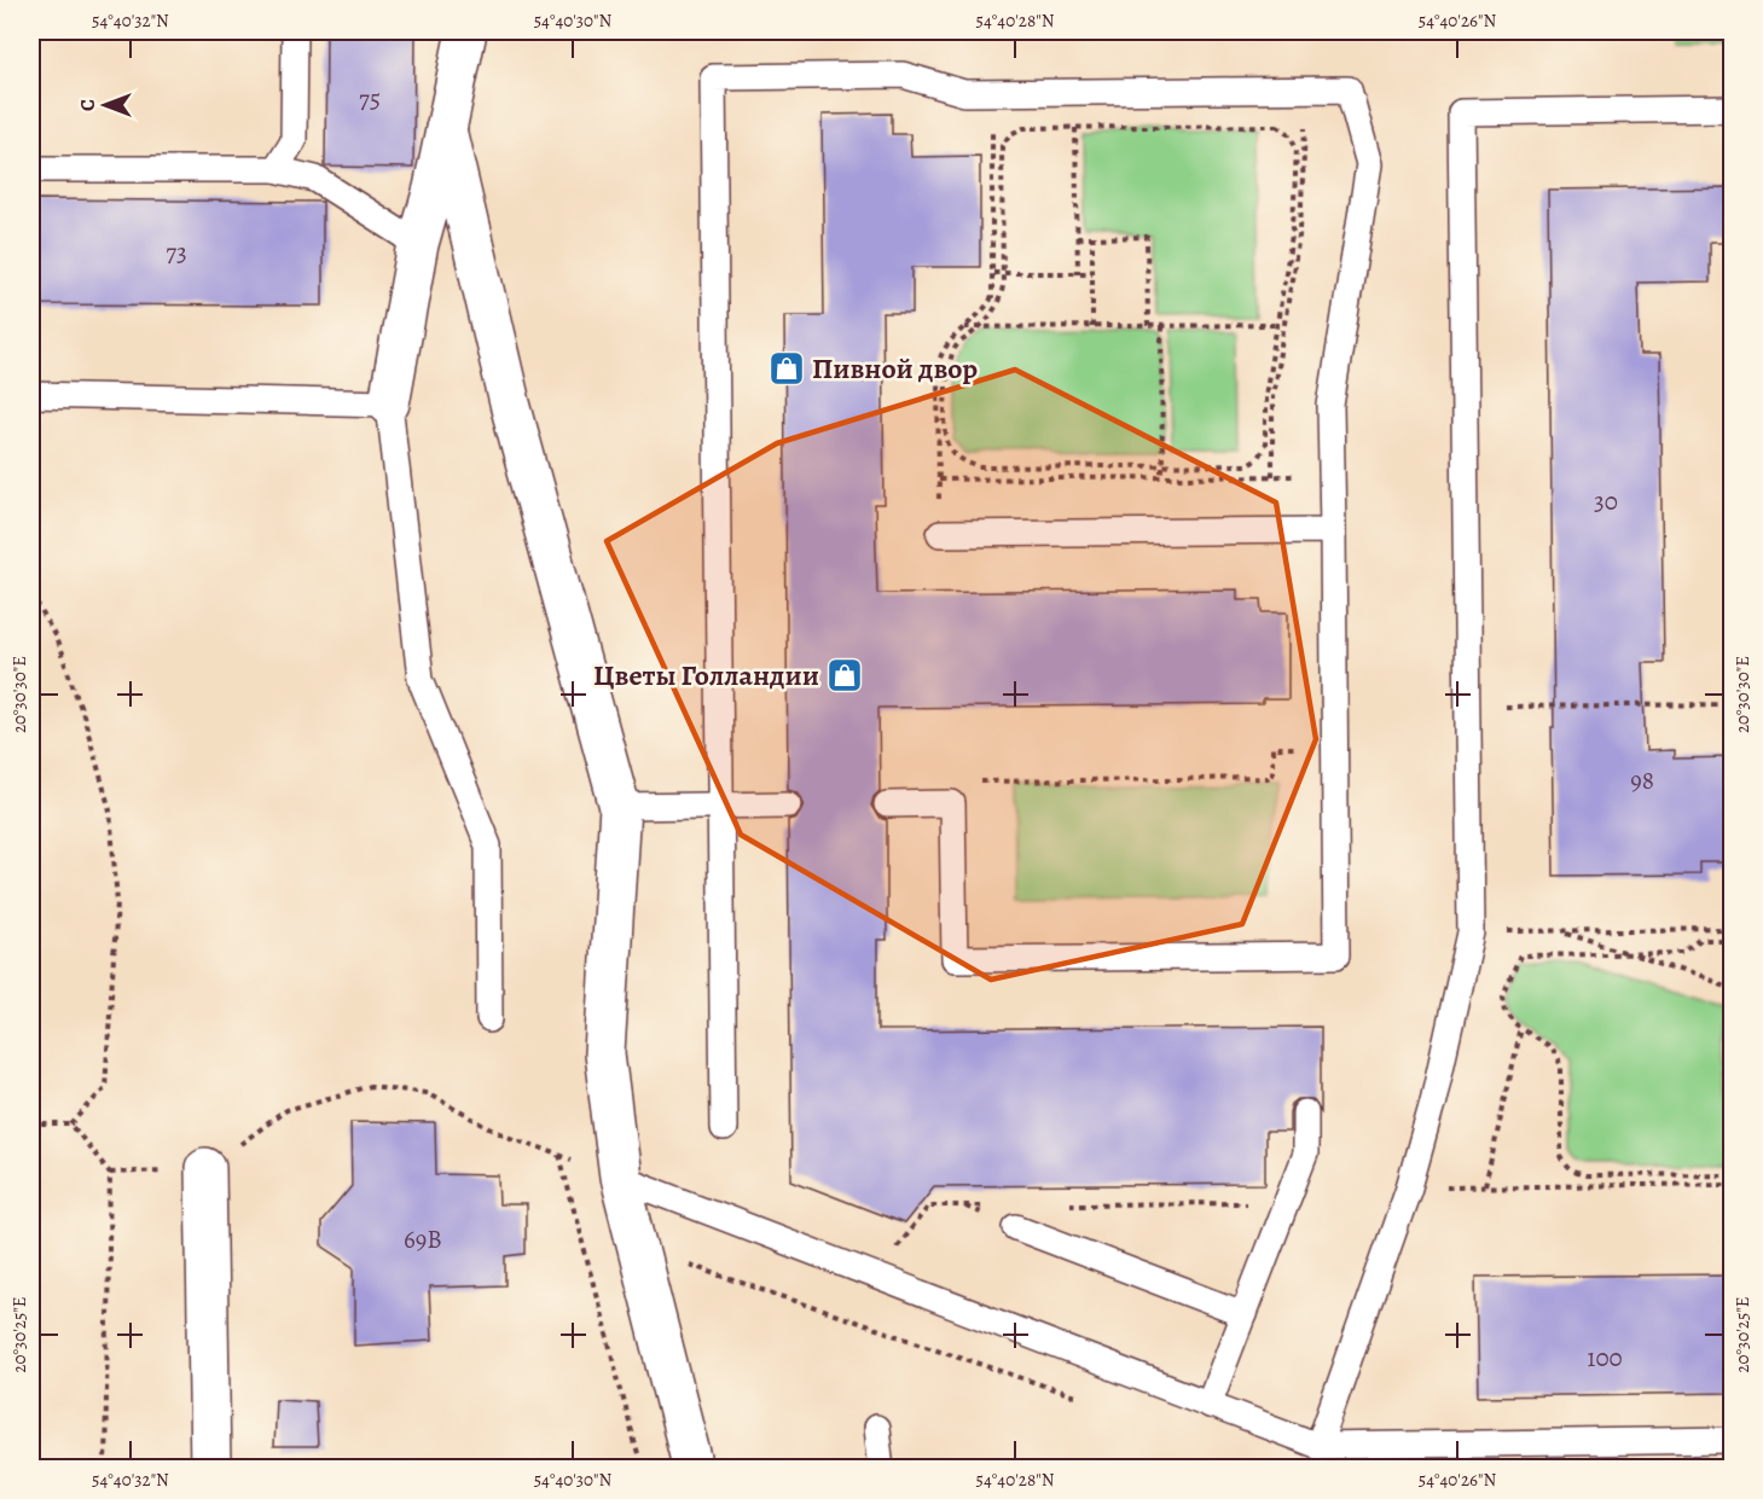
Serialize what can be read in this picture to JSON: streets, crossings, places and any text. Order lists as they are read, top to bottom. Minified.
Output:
{"places":{"shop":["Пивной двор","Цветы Голландии"]},"house_numbers":["75","73","30","98","69В","100"],"north":"left","coordinates":["54°40'32\"N","54°40'30\"N","54°40'28\"N","54°40'26\"N","20°30'30\"E","20°30'25\"E"]}
